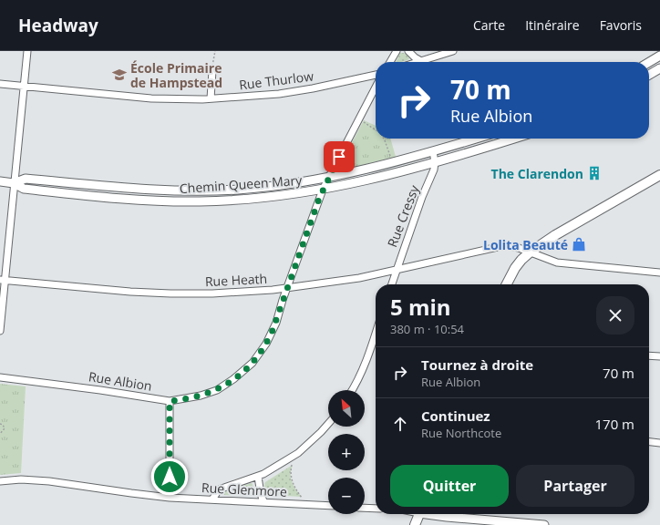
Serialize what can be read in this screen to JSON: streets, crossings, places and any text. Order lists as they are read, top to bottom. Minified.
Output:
{"streets":{"street":["Rue Thurlow","Chemin Queen Mary","Rue Cressy","Rue Heath","Rue Albion","Rue Glenmore"]},"crossings":[["Chemin Queen Mary","Rue Cressy"],["Chemin Queen Mary","Rue Albion"],["Rue Cressy","Rue Heath"],["Rue Heath","Rue Albion"]],"places":{"school or university":["École Primaire de Hampstead"],"building":["The Clarendon"],"shop":["Lolita Beauté"]},"north":"top left","page":{"header":"Headway","nav":["Carte","Itinéraire","Favoris"],"turn":["70 m","Rue Albion"],"heading":["5 min","380 m · 10:54"],"list":[{"name":"Tournez à droite","note":"Rue Albion","value":"70 m"},{"name":"Continuez","note":"Rue Northcote","value":"170 m"}],"map_buttons":["+","−"],"buttons":["Quitter","Partager"]}}
